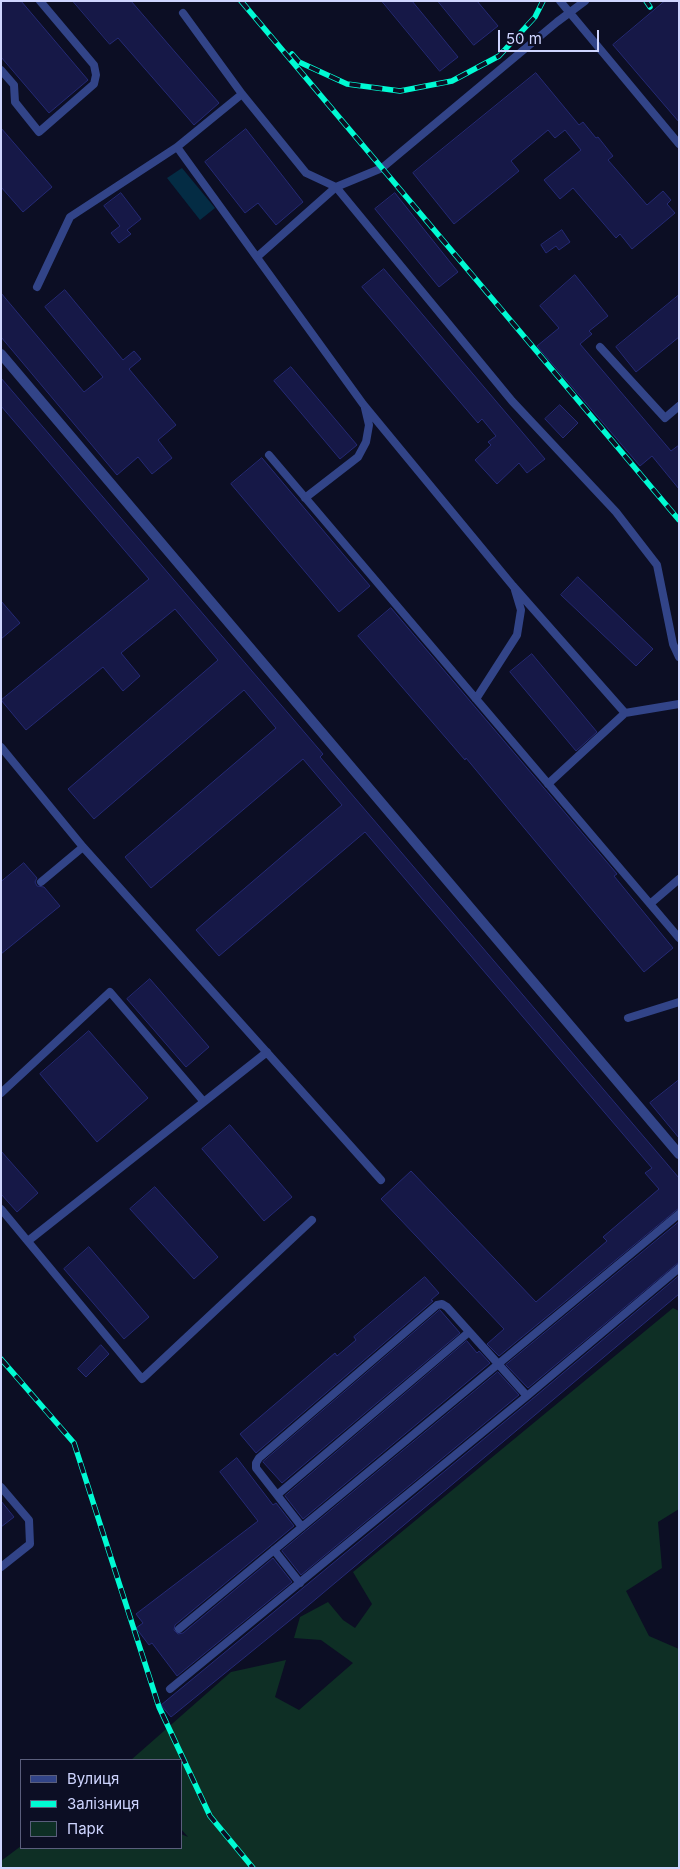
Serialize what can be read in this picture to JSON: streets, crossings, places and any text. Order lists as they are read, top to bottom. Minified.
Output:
{"legend":["Вулиця","Залізниця","Парк"],"scale_bar":"50 m"}
